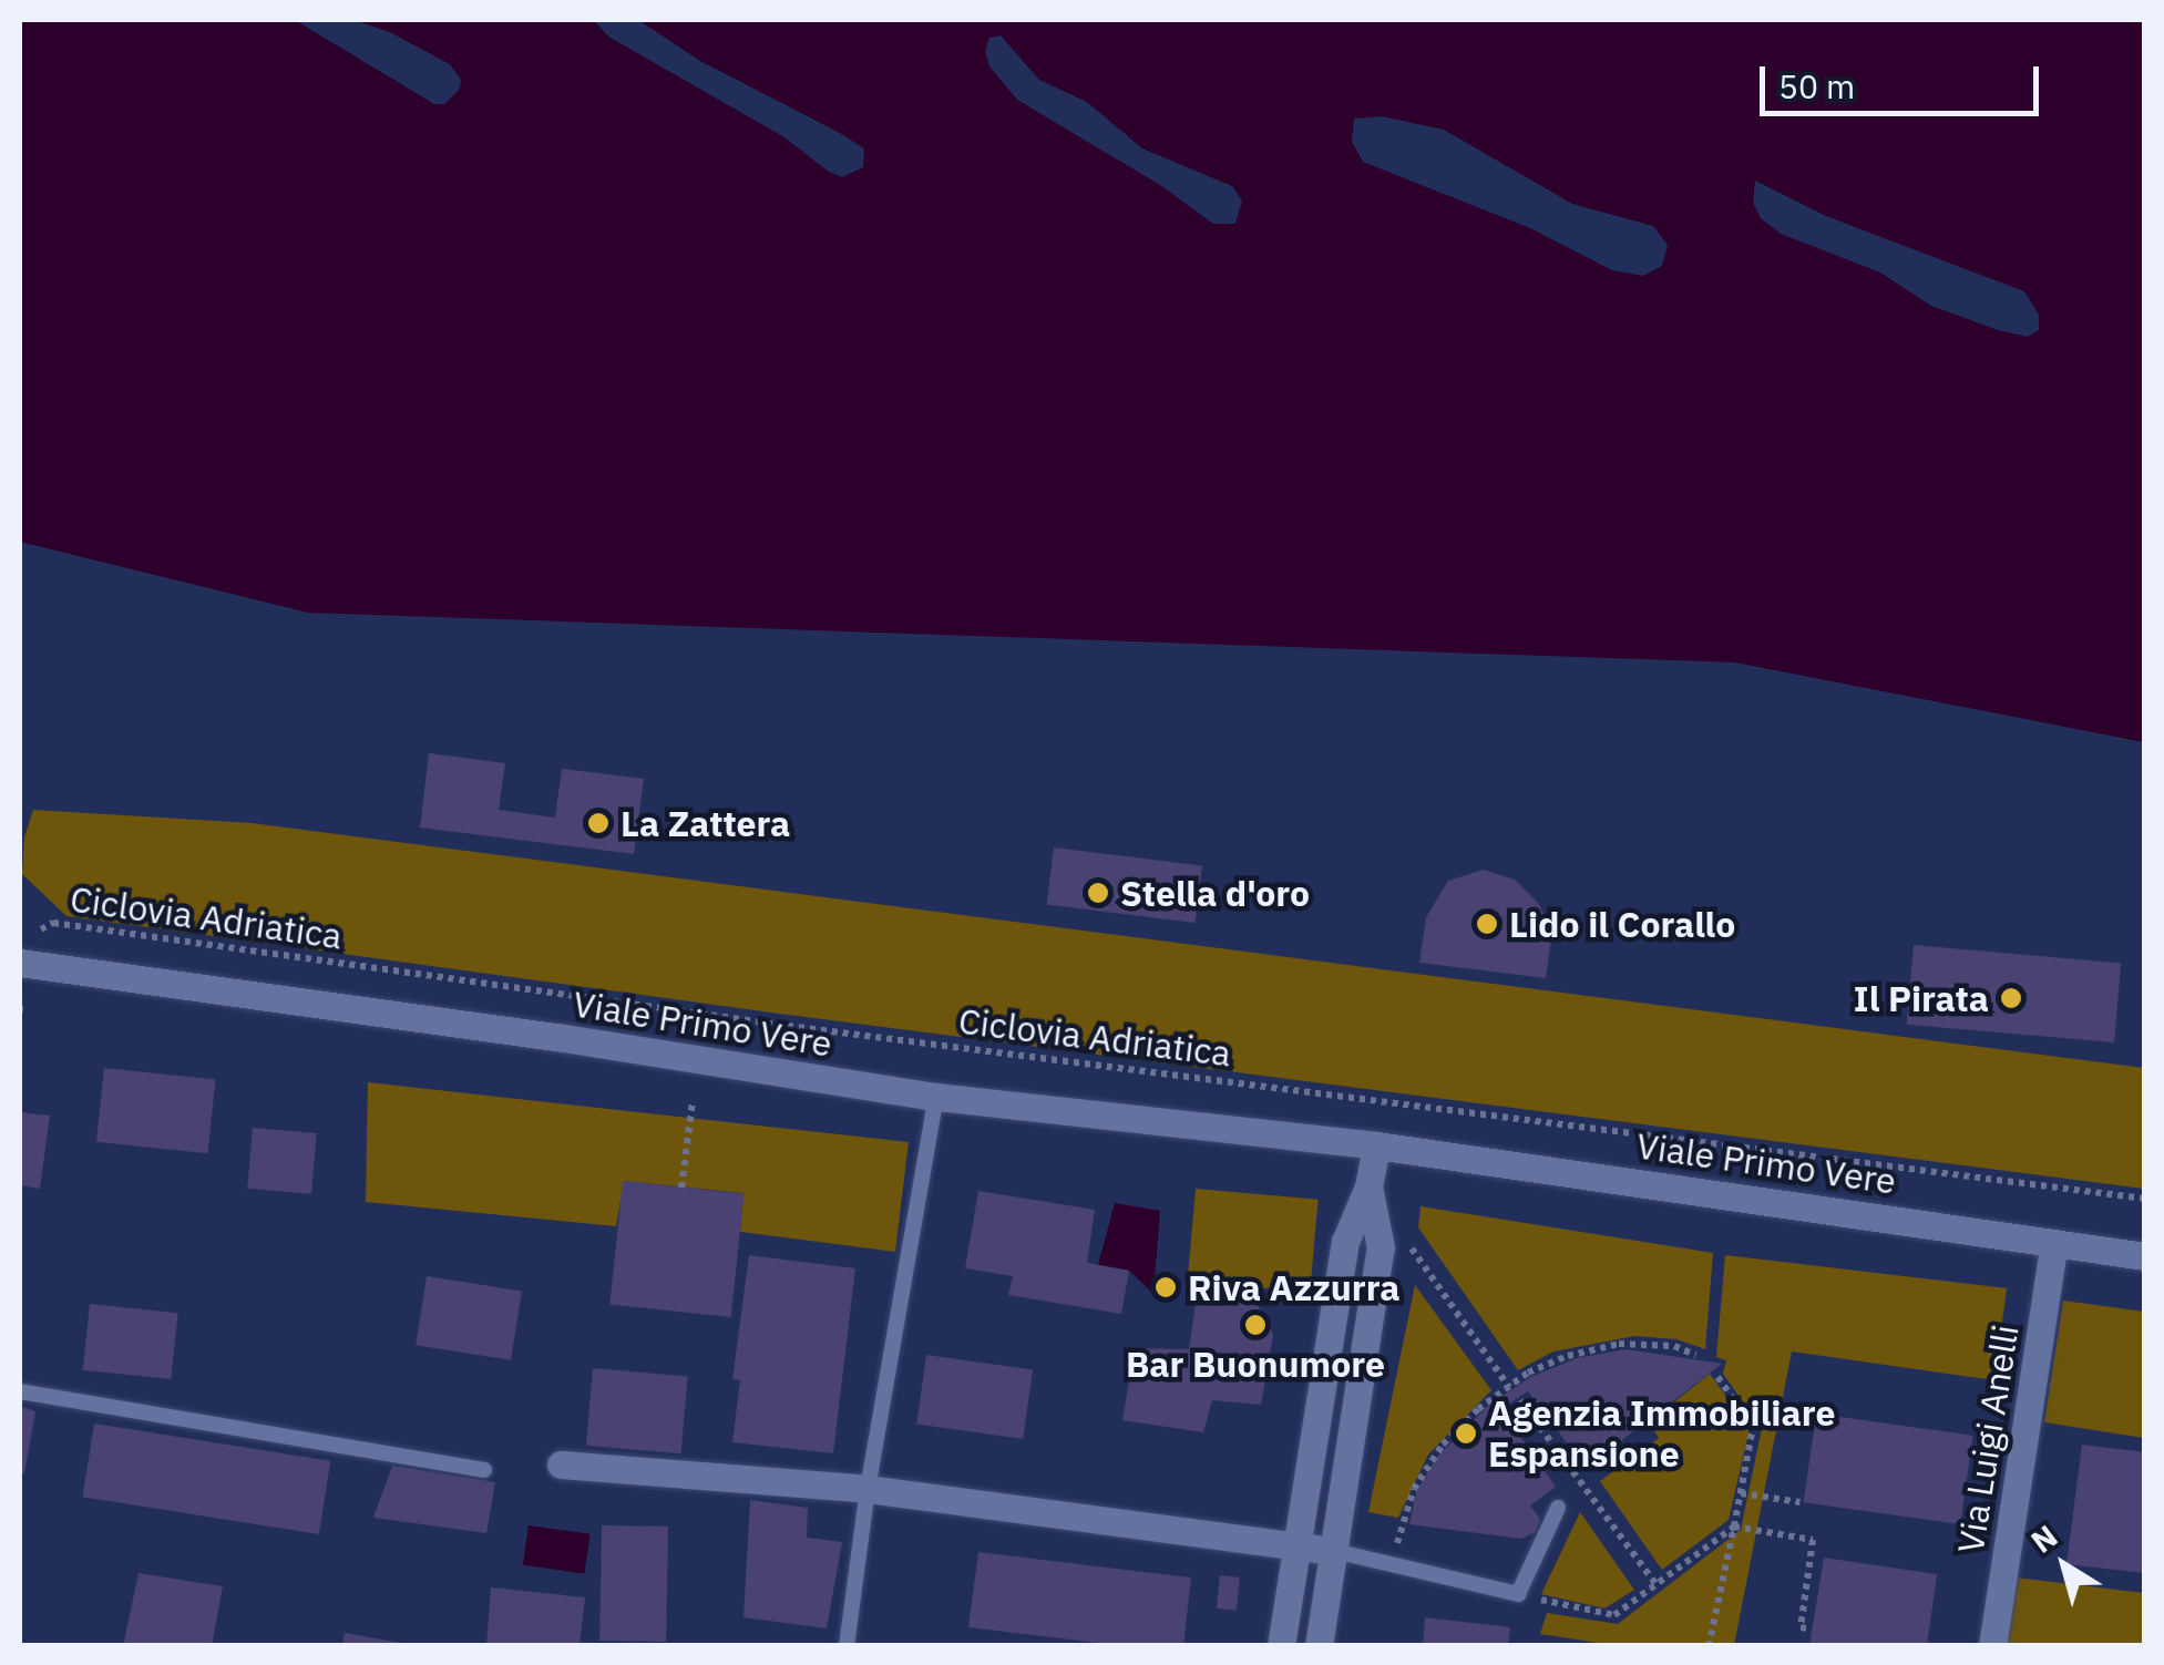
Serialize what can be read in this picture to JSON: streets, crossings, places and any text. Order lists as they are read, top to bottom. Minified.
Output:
{"streets":{"street":["Viale Primo Vere","Via Luigi Anelli"],"path":["Ciclovia Adriatica"]},"crossings":[["Viale Primo Vere","Via Luigi Anelli"]],"places":["La Zattera","Stella d'oro","Lido il Corallo","Il Pirata","Riva Azzurra","Bar Buonumore","Agenzia Immobiliare Espansione"],"scale_bar":"50 m","north":"top left"}
